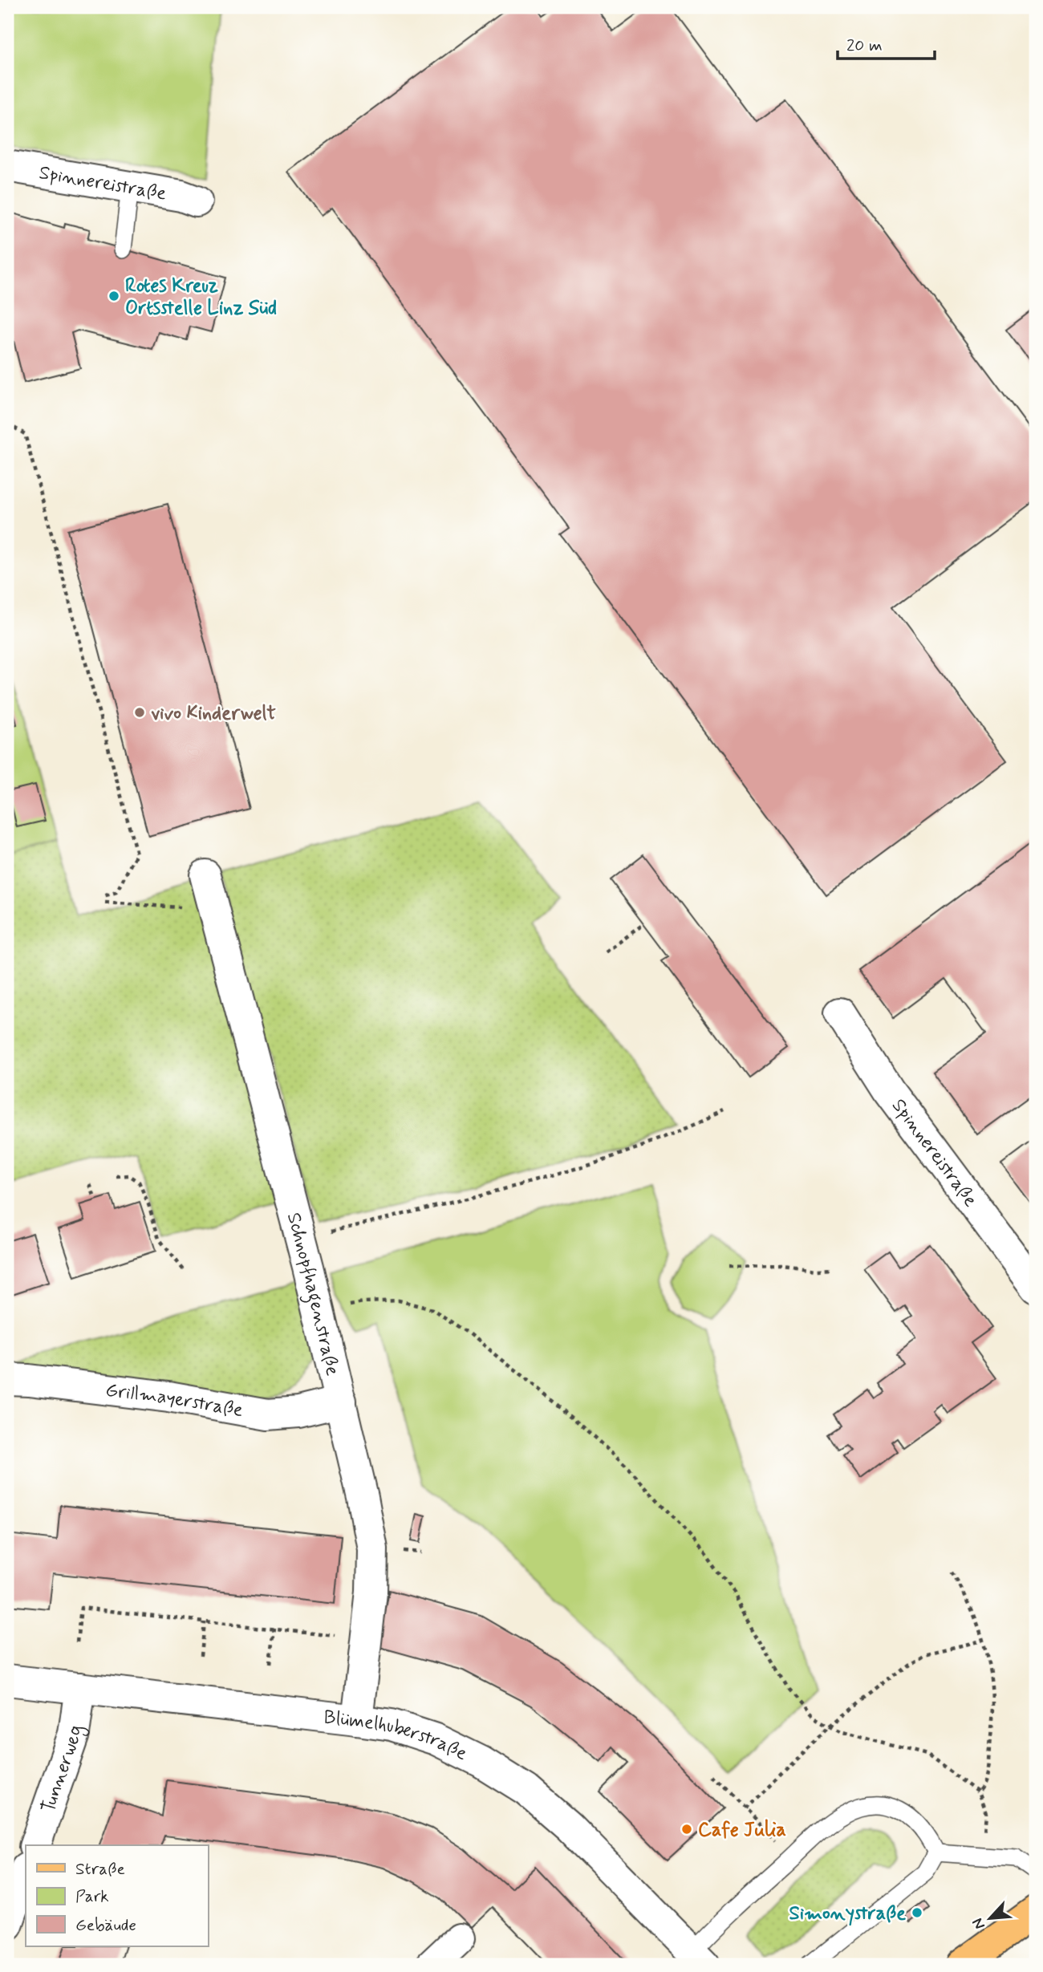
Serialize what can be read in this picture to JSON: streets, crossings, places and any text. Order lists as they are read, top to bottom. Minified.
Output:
{"streets":{"street":["Spinnereistraße","Schnopfhagenstraße","Grillmayerstraße","Blümelhuberstraße","Tunnerweg"]},"crossings":[["Schnopfhagenstraße","Grillmayerstraße"],["Schnopfhagenstraße","Blümelhuberstraße"],["Blümelhuberstraße","Tunnerweg"]],"places":["Rotes Kreuz Ortsstelle Linz Süd","vivo Kinderwelt","Cafe Julia","Simonystraße"],"legend":["Straße","Park","Gebäude"],"scale_bar":"20 m","north":"bottom left"}
